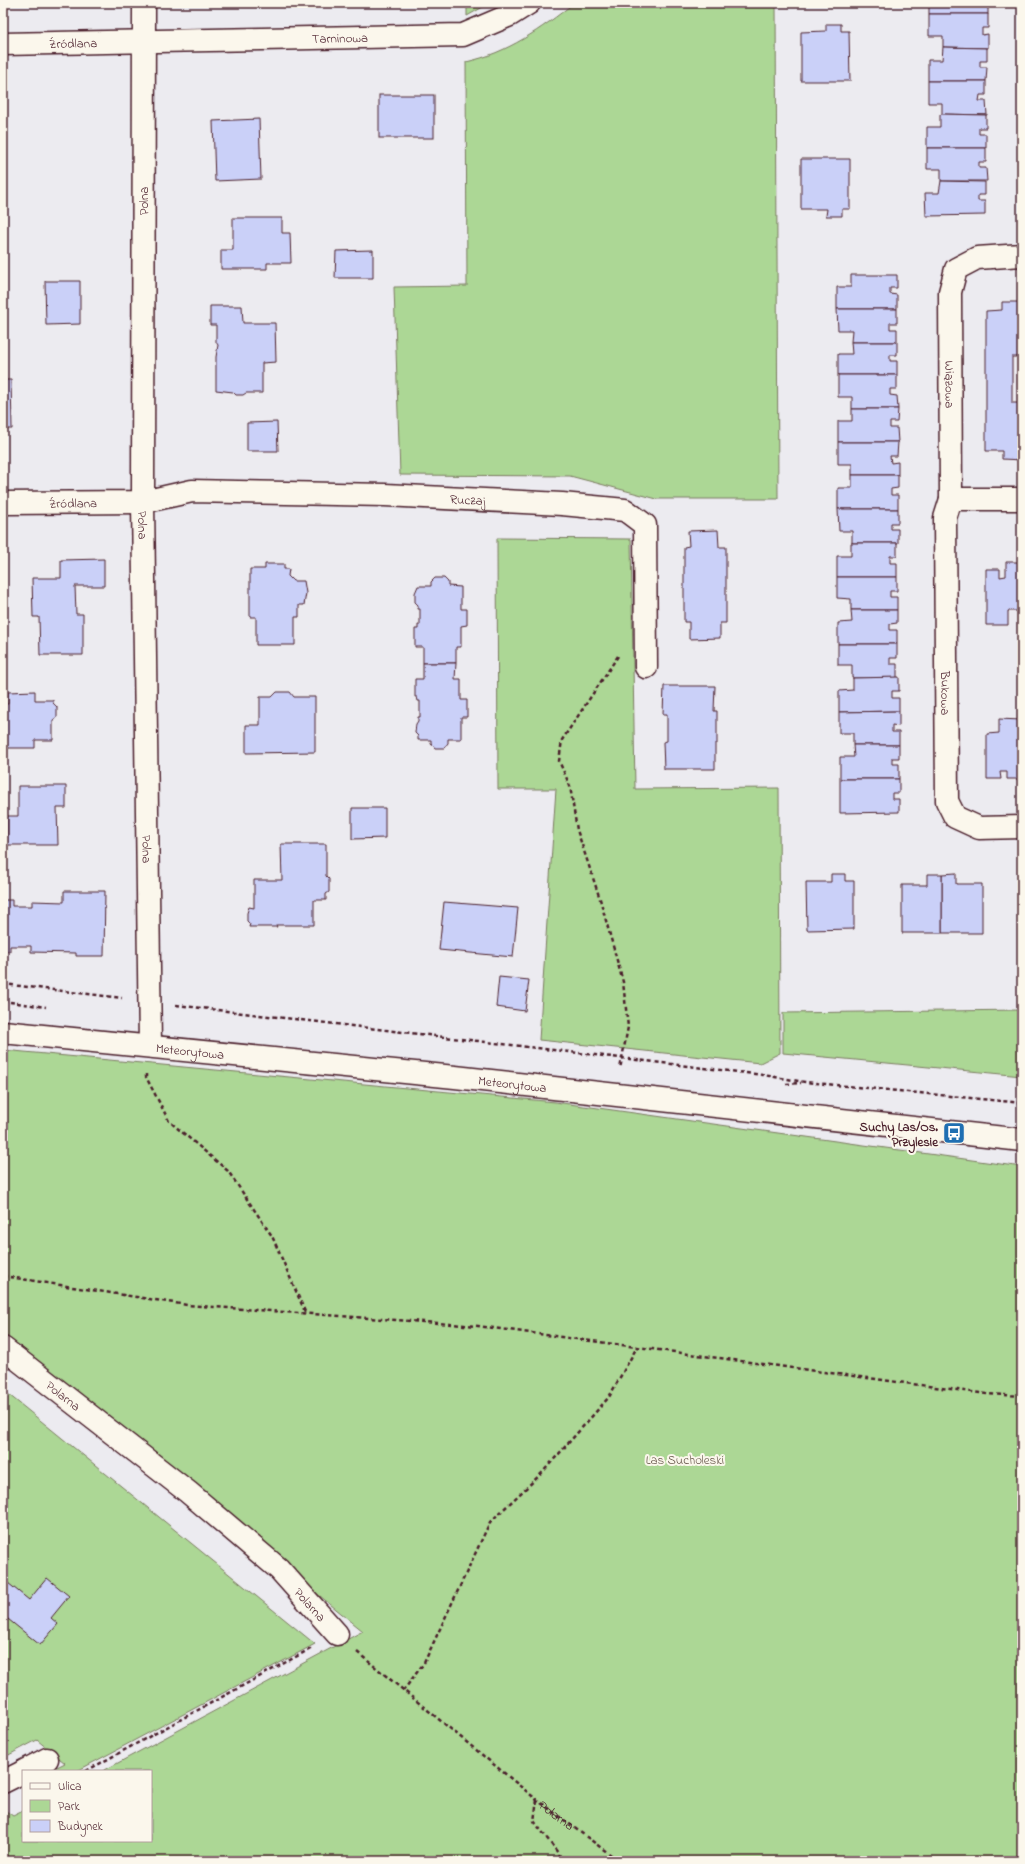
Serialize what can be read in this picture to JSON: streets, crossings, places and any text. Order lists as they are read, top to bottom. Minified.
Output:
{"streets":{"street":["Tarninowa","Źródlana","Polna","Wiązowa","Ruczaj","Bukowa","Meteorytowa","Polarna"]},"crossings":[["Tarninowa","Źródlana"],["Tarninowa","Polna"],["Źródlana","Polna"],["Źródlana","Ruczaj"],["Polna","Ruczaj"],["Polna","Meteorytowa"],["Wiązowa","Bukowa"]],"parks":["Las Sucholeski"],"places":{"bus stop":["Suchy Las/Os. Przylesie"]},"legend":["Ulica","Park","Budynek"]}
